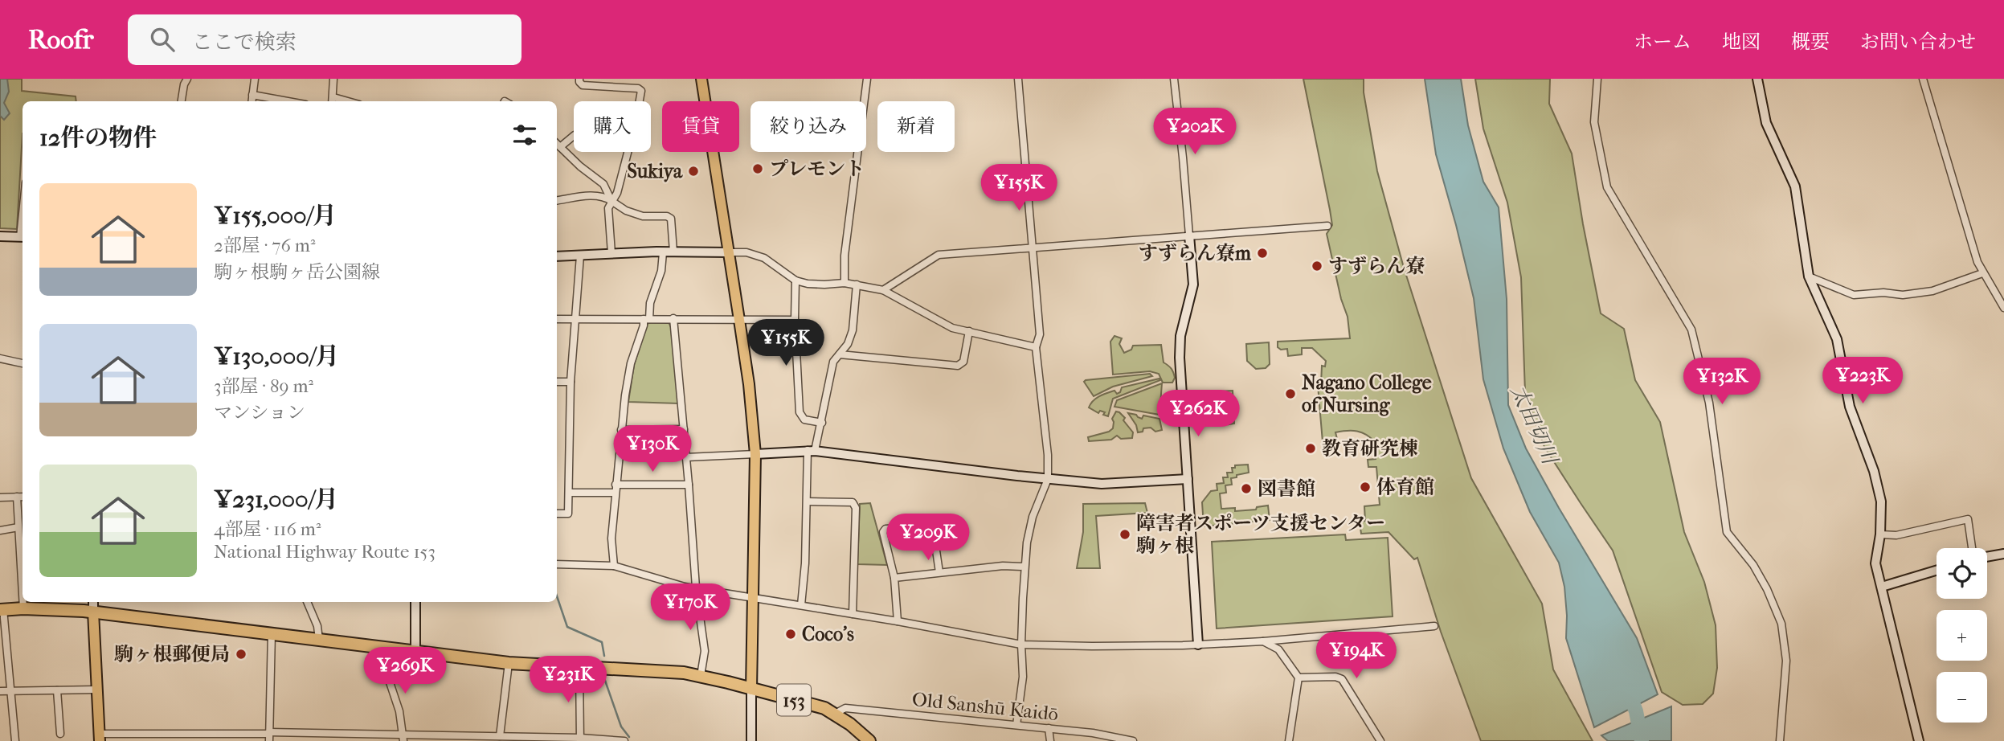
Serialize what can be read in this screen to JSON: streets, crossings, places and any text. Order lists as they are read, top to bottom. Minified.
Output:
{"streets":{"highway":["153"],"street":["Old Sanshū Kaidō"]},"crossings":[["153","Old Sanshū Kaidō"]],"water":["太田切川"],"places":["プレモント","Sukiya","すずらん寮m","すずらん寮","Nagano College of Nursing","教育研究棟","体育館","図書館","障害者スポーツ支援センター 駒ヶ根","Coco's","駒ヶ根郵便局"],"page":{"header":"Roofr","search":"ここで検索","nav":["ホーム","地図","概要","お問い合わせ"],"chip":["購入","賃貸","絞り込み","新着"],"heading":"12件の物件","price":["¥202K","¥155K","¥155K","¥223K","¥132K","¥262K","¥130K","¥209K","¥170K","¥194K","¥269K","¥231K"],"list":[{"name":"¥155,000/月","note":"2部屋 · 76 m² · 駒ヶ根駒ヶ岳公園線"},{"name":"¥130,000/月","note":"3部屋 · 89 m² · マンション"},{"name":"¥231,000/月","note":"4部屋 · 116 m² · National Highway Route 153"}],"map_buttons":["+","−"]}}
